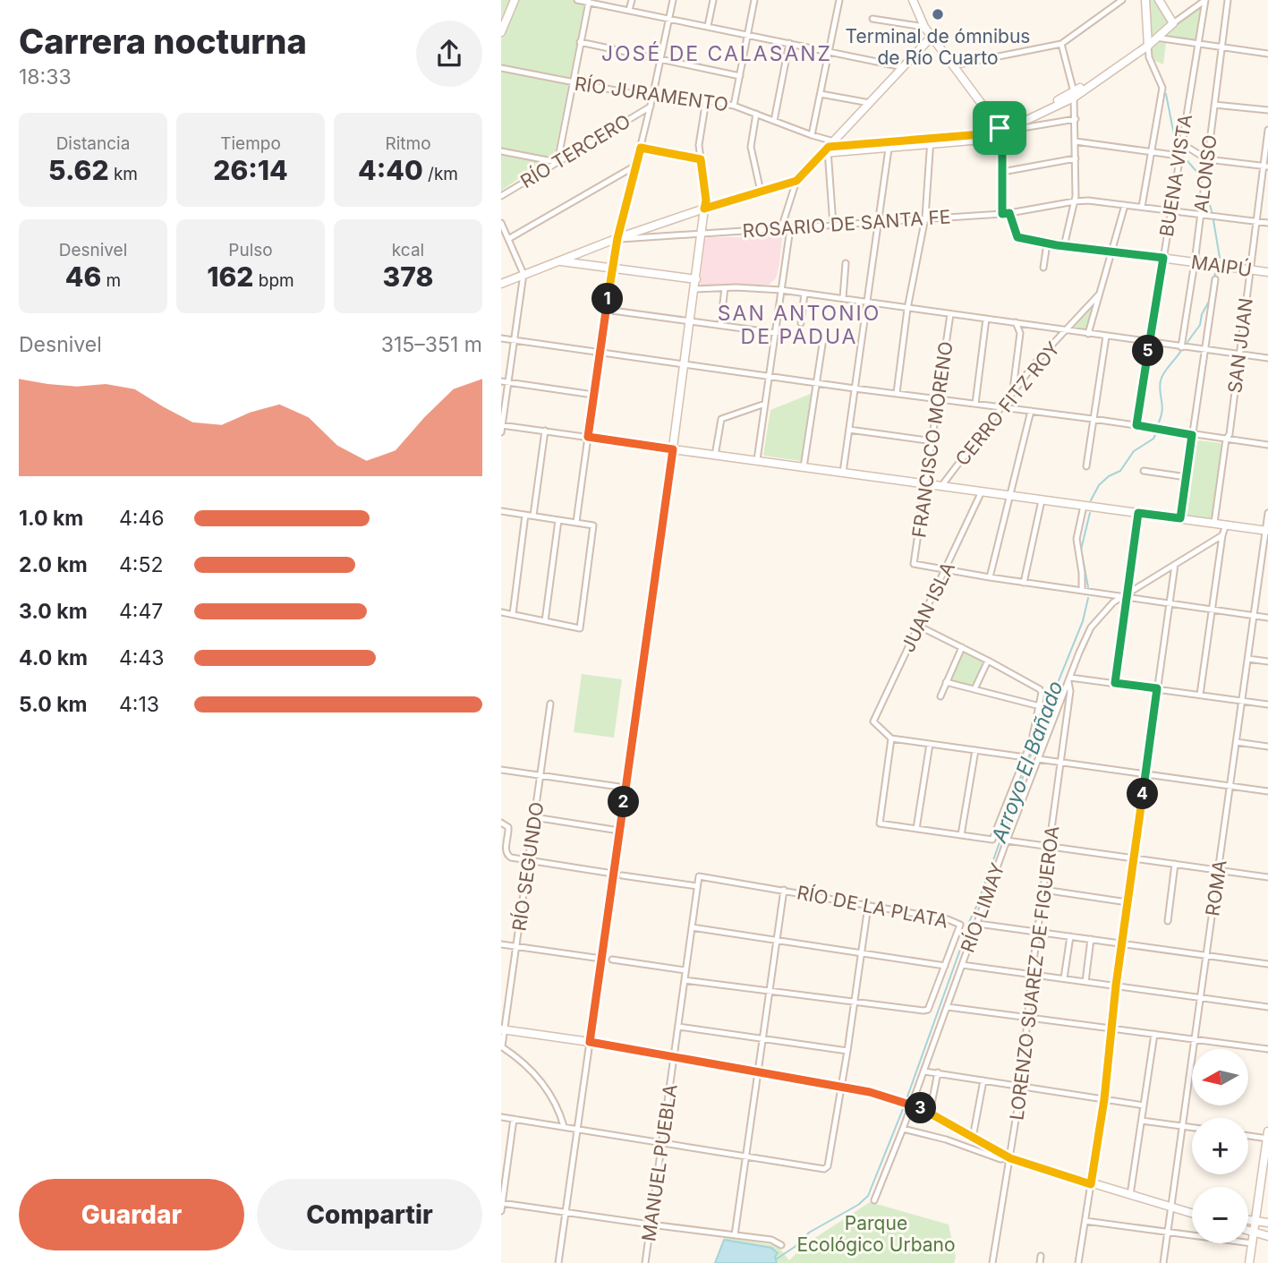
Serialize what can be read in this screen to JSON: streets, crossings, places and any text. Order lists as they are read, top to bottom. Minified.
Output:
{"streets":{"main road":["MAIPÚ"],"street":["RÍO JURAMENTO","RÍO TERCERO","ALONSO","BUENA VISTA","ROSARIO DE SANTA FE","SAN JUAN","CERRO FITZ ROY","FRANCISCO MORENO","JUAN ISLA","RÍO SEGUNDO","ROMA","RÍO DE LA PLATA","RÍO LIMAY","LORENZO SUAREZ DE FIGUEROA","MANUEL PUEBLA"]},"crossings":[["ALONSO","ROSARIO DE SANTA FE"],["ALONSO","MAIPÚ"],["BUENA VISTA","ROSARIO DE SANTA FE"],["BUENA VISTA","MAIPÚ"],["ROSARIO DE SANTA FE","MAIPÚ"],["ROSARIO DE SANTA FE","SAN JUAN"],["MAIPÚ","SAN JUAN"],["FRANCISCO MORENO","JUAN ISLA"],["RÍO DE LA PLATA","MANUEL PUEBLA"],["RÍO LIMAY","LORENZO SUAREZ DE FIGUEROA"]],"districts":["JOSÉ DE CALASANZ","SAN ANTONIO DE PADUA"],"water":["Arroyo El Bañado"],"parks":["Parque Ecológico Urbano"],"places":["Terminal de ómnibus de Río Cuarto"],"north":"left","page":{"heading":["Carrera nocturna","18:33"],"stats":[["Distancia","5.62 km"],["Tiempo","26:14"],["Ritmo","4:40 /km"],["Desnivel","46 m"],["Pulso","162 bpm"],["kcal","378"]],"pins":["1","5","4","2","3"],"chart":["Desnivel","315–351 m"],"list":[{"name":"1.0 km","note":"4:46"},{"name":"2.0 km","note":"4:52"},{"name":"3.0 km","note":"4:47"},{"name":"4.0 km","note":"4:43"},{"name":"5.0 km","note":"4:13"}],"map_buttons":["+","−"],"buttons":["Guardar","Compartir"]}}
